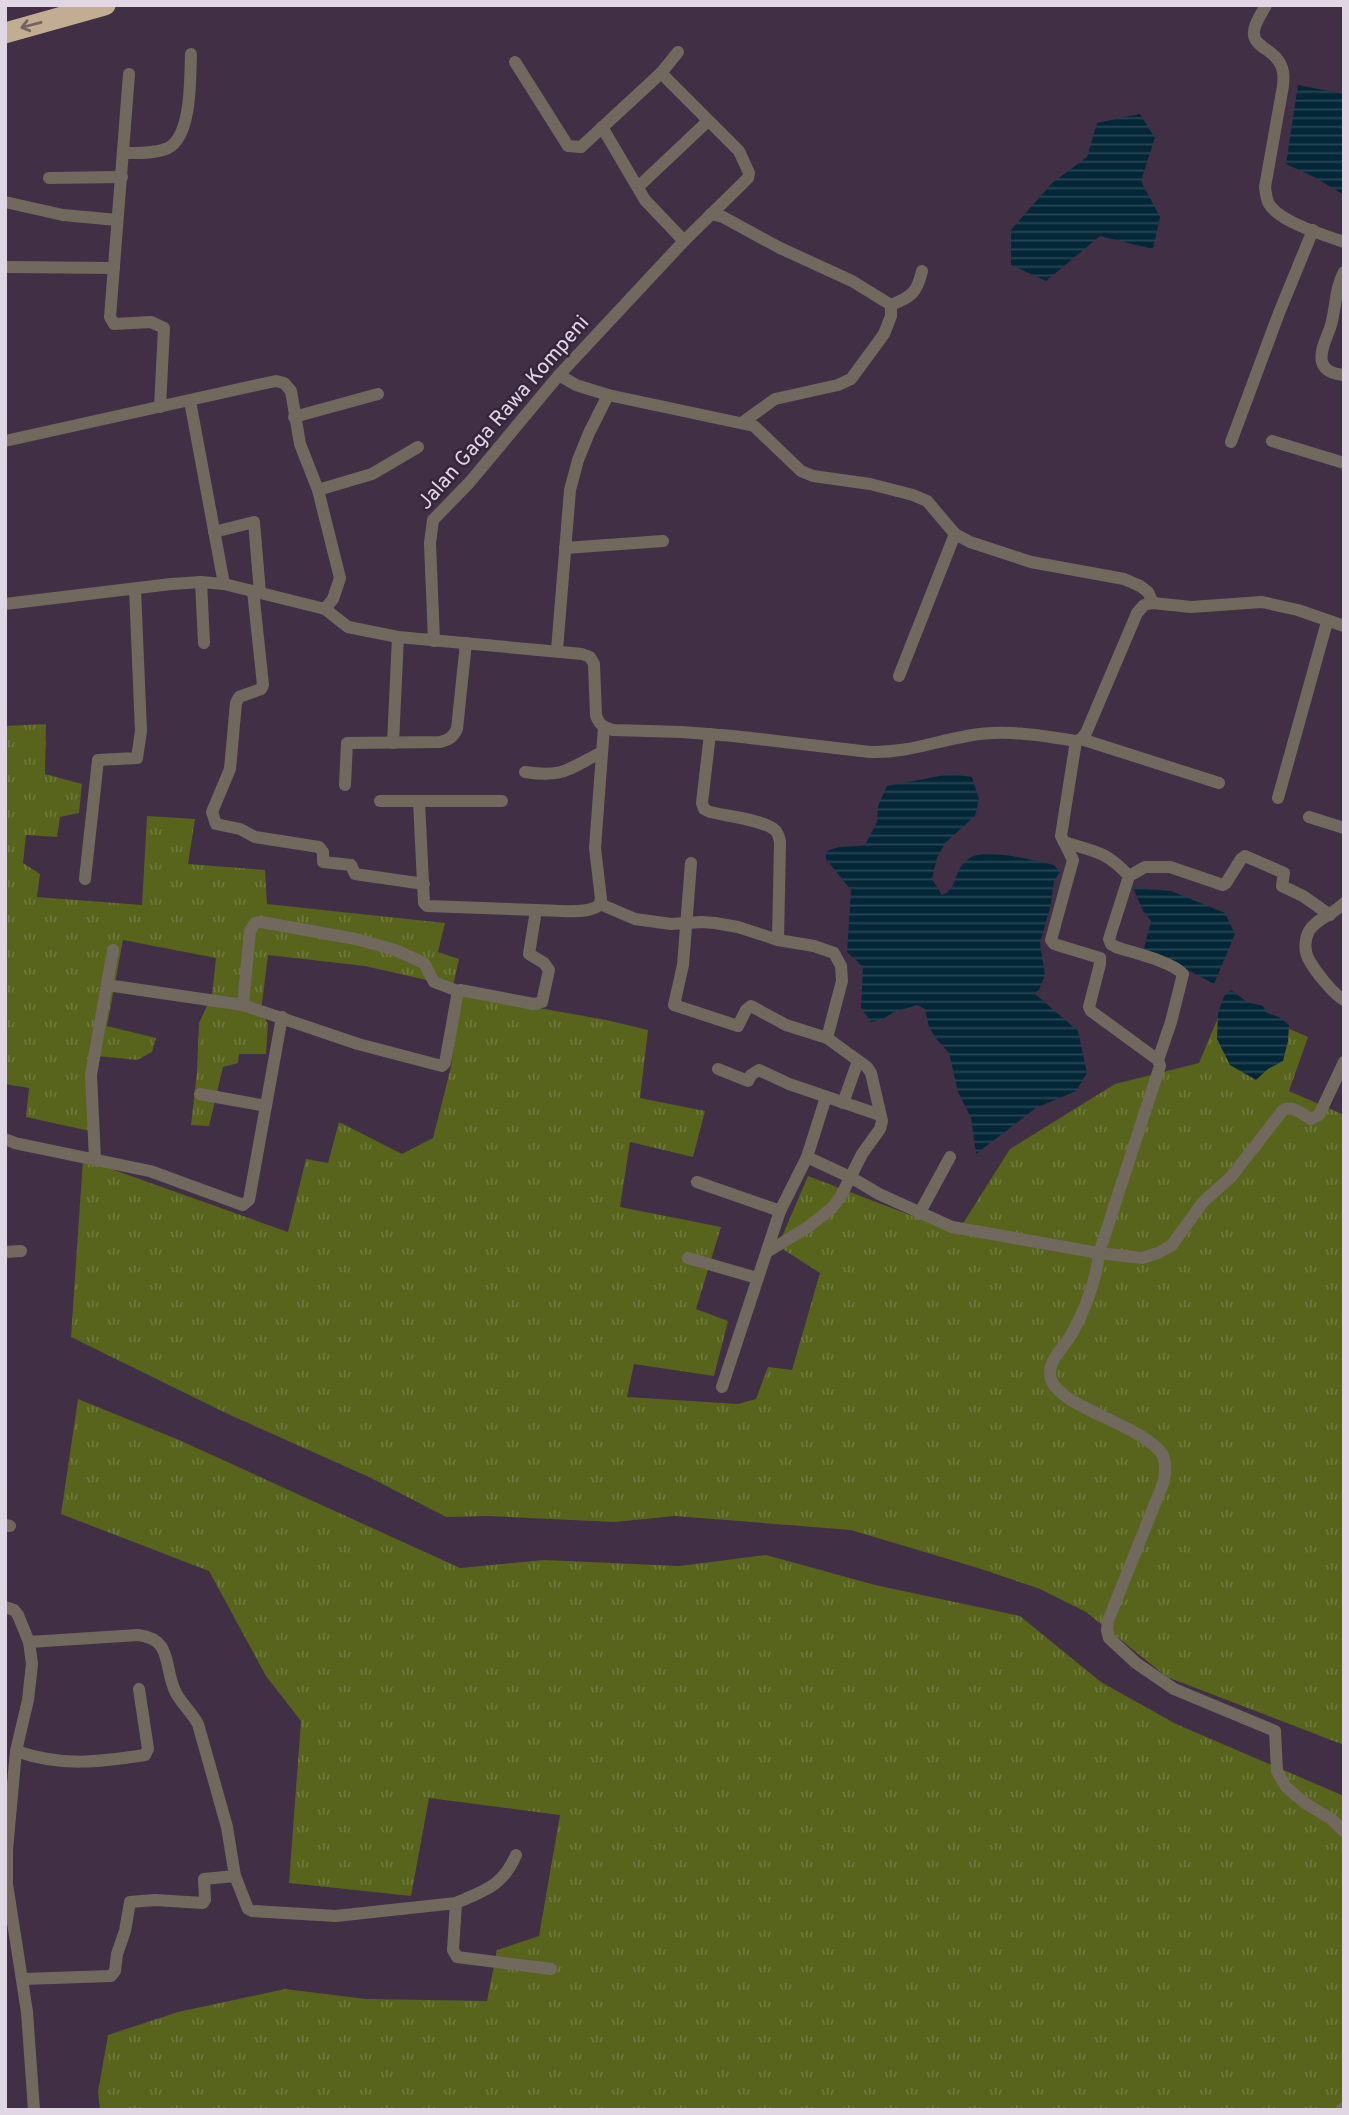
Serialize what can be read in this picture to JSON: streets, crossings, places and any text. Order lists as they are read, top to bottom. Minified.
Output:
{"streets":{"street":["Jalan Gaga Rawa Kompeni"]}}
